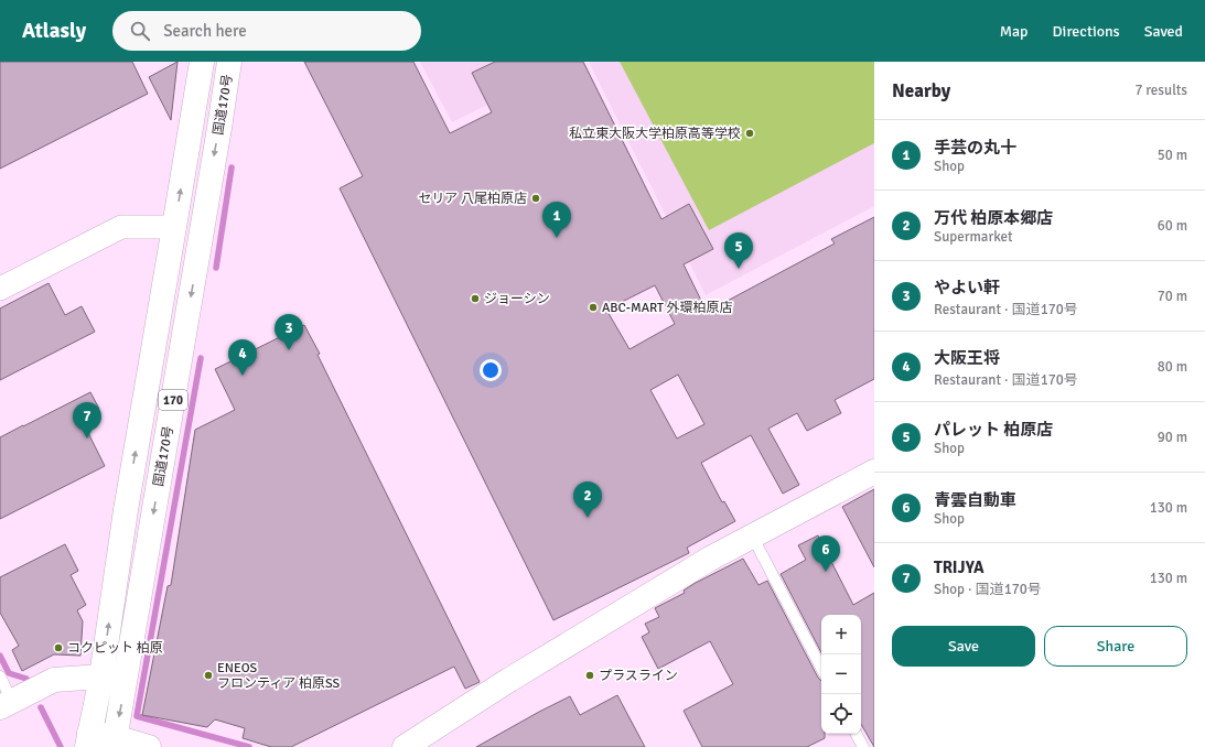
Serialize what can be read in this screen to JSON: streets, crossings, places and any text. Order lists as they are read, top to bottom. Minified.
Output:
{"streets":{"main road":["国道170号","170"]},"places":["私立東大阪大学柏原高等学校","セリア 八尾柏原店","ジョーシン","ABC-MART 外環柏原店","コクピット 柏原","ENEOS フロンティア 柏原SS","プラスライン"],"page":{"header":"Atlasly","search":"Search here","nav":["Map","Directions","Saved"],"heading":["Nearby","7 results"],"list":[{"mark":"1","name":"手芸の丸十","note":"Shop","value":"50 m"},{"mark":"2","name":"万代 柏原本郷店","note":"Supermarket","value":"60 m"},{"mark":"3","name":"やよい軒","note":"Restaurant · 国道170号","value":"70 m"},{"mark":"4","name":"大阪王将","note":"Restaurant · 国道170号","value":"80 m"},{"mark":"5","name":"パレット 柏原店","note":"Shop","value":"90 m"},{"mark":"6","name":"青雲自動車","note":"Shop","value":"130 m"},{"mark":"7","name":"TRIJYA","note":"Shop · 国道170号","value":"130 m"}],"pins":["1","5","3","4","7","2","6"],"buttons":["Save","Share"],"map_buttons":["+","−"]}}
